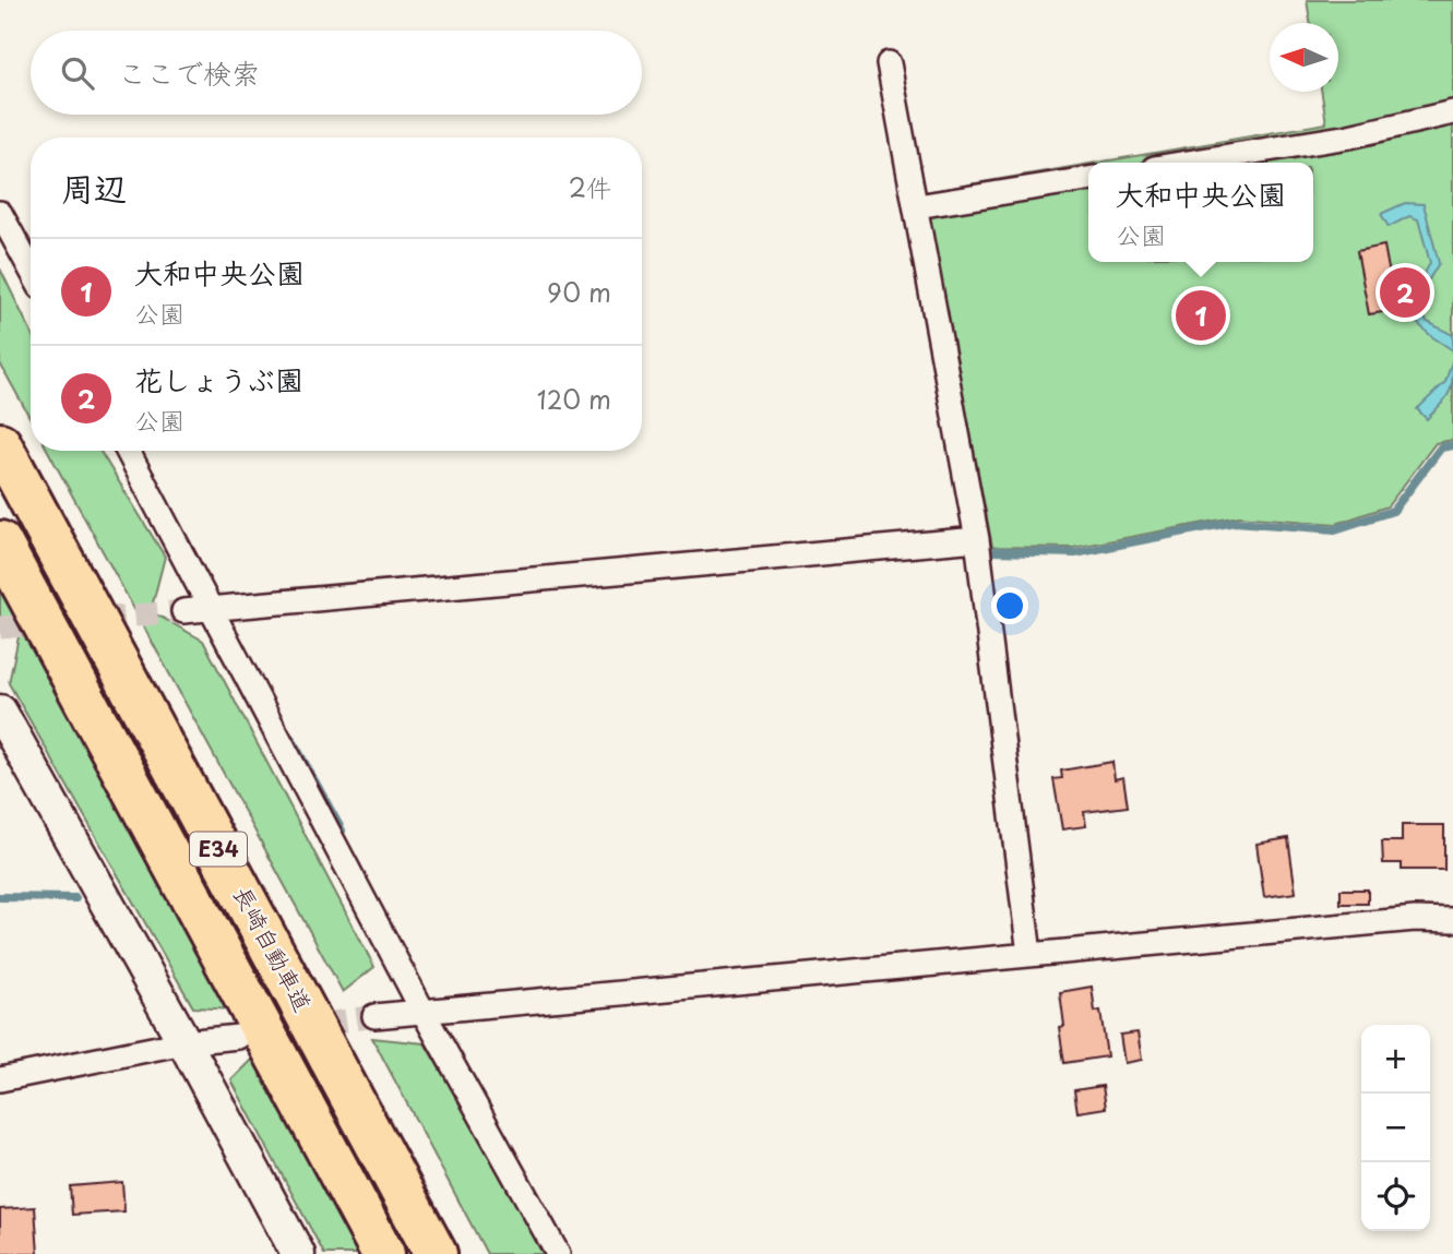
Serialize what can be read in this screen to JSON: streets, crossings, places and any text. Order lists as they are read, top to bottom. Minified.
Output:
{"streets":{"highway":["E34","長崎自動車道"]},"north":"left","page":{"search":"ここで検索","heading":["周辺","2件"],"popup":["大和中央公園","公園"],"list":[{"mark":"1","name":"大和中央公園","note":"公園","value":"90 m"},{"mark":"2","name":"花しょうぶ園","note":"公園","value":"120 m"}],"pins":["2","1"],"map_buttons":["+","−"]}}
